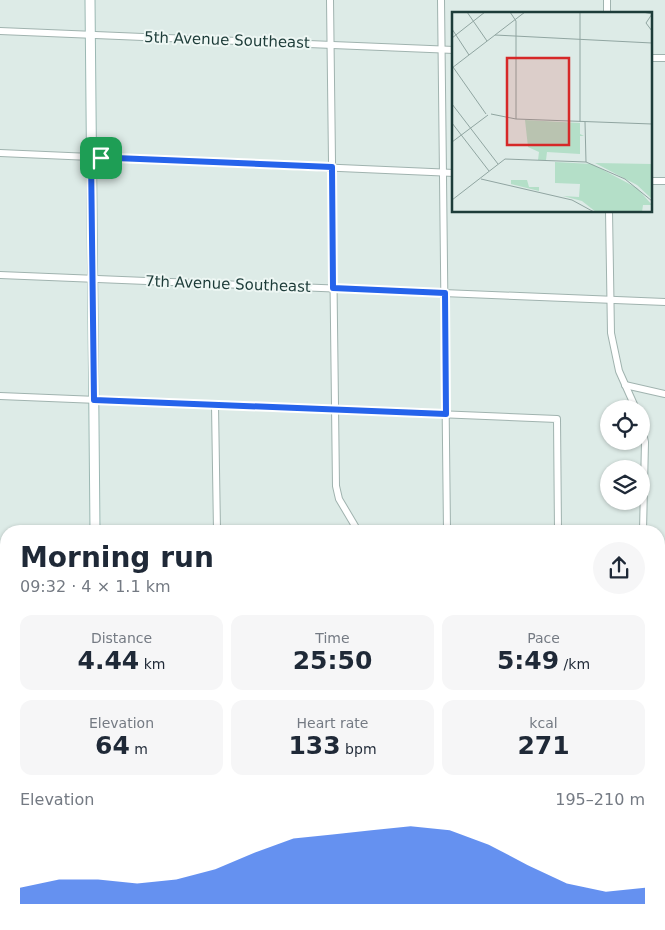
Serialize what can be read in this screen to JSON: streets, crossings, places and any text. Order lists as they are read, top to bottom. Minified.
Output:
{"streets":{"street":["5th Avenue Southeast","7th Avenue Southeast"]},"page":{"heading":["Morning run","09:32 · 4 × 1.1 km"],"stats":[["Distance","4.44 km"],["Time","25:50"],["Pace","5:49 /km"],["Elevation","64 m"],["Heart rate","133 bpm"],["kcal","271"]],"chart":["Elevation","195–210 m"]}}
